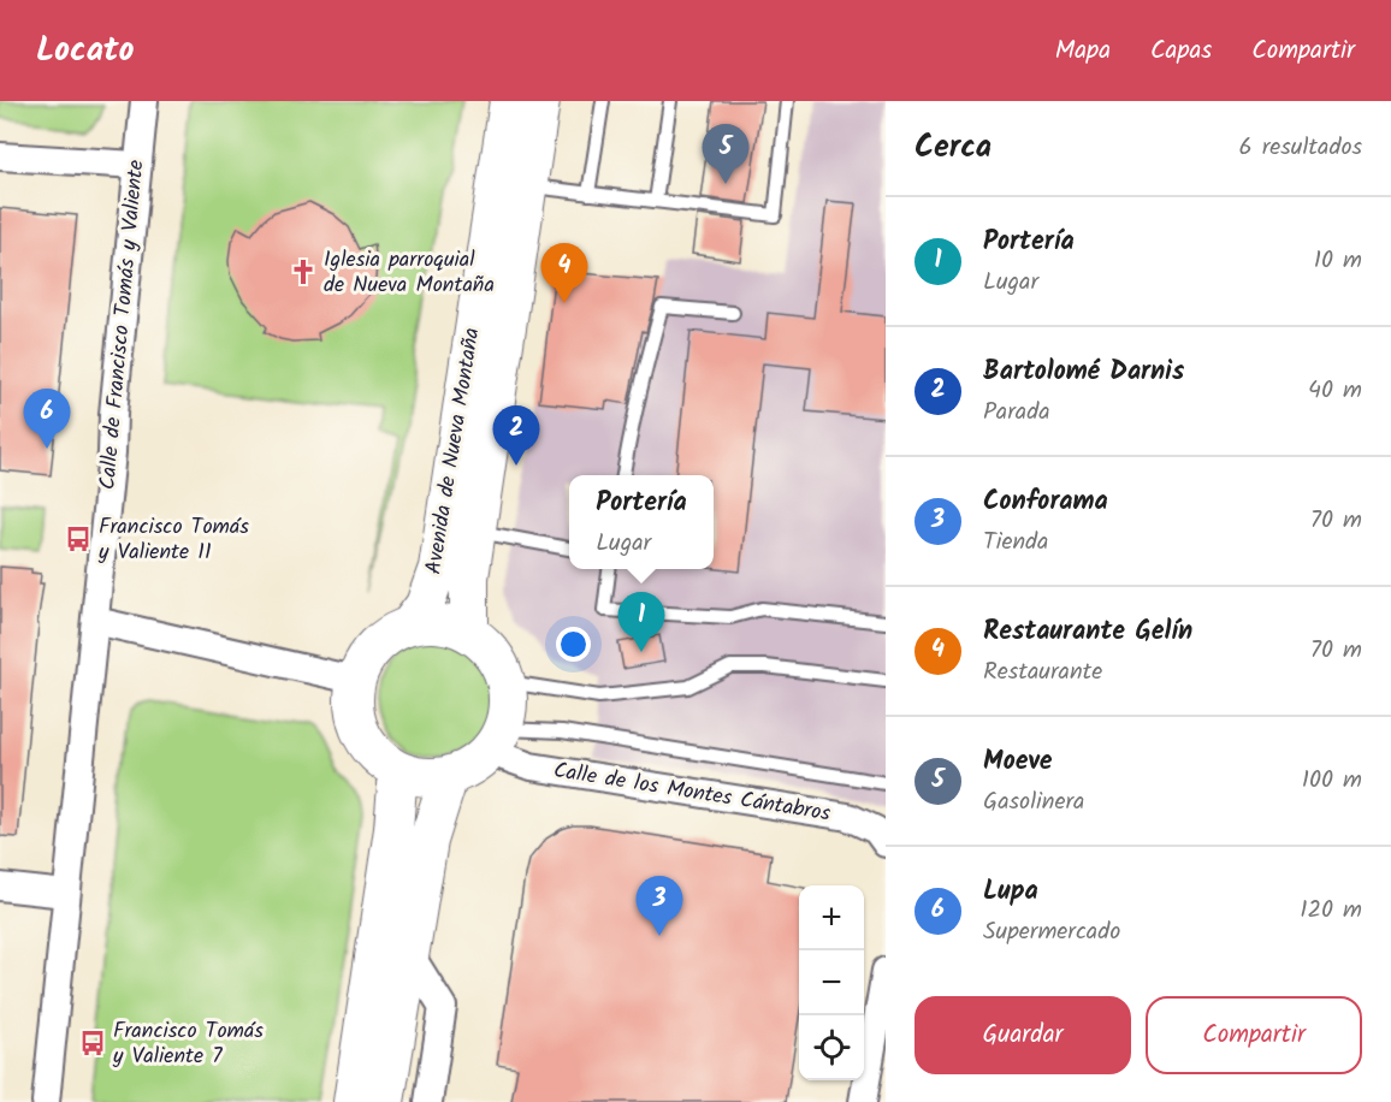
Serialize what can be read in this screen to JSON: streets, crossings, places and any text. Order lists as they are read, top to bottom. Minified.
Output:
{"streets":{"main road":["Avenida de Nueva Montaña"],"street":["Calle de Francisco Tomás y Valiente","Calle de los Montes Cántabros"]},"crossings":[["Avenida de Nueva Montaña","Calle de los Montes Cántabros"]],"places":{"church":["Iglesia parroquial de Nueva Montaña"],"bus stop":["Francisco Tomás y Valiente 11","Francisco Tomás y Valiente 7"]},"page":{"header":"Locato","nav":["Mapa","Capas","Compartir"],"heading":["Cerca","6 resultados"],"pins":["5","4","6","2","1","3"],"list":[{"mark":"1","name":"Portería","note":"Lugar","value":"10 m"},{"mark":"2","name":"Bartolomé Darnis","note":"Parada","value":"40 m"},{"mark":"3","name":"Conforama","note":"Tienda","value":"70 m"},{"mark":"4","name":"Restaurante Gelín","note":"Restaurante","value":"70 m"},{"mark":"5","name":"Moeve","note":"Gasolinera","value":"100 m"},{"mark":"6","name":"Lupa","note":"Supermercado","value":"120 m"}],"popup":["Portería","Lugar"],"map_buttons":["+","−"],"buttons":["Guardar","Compartir"]}}
